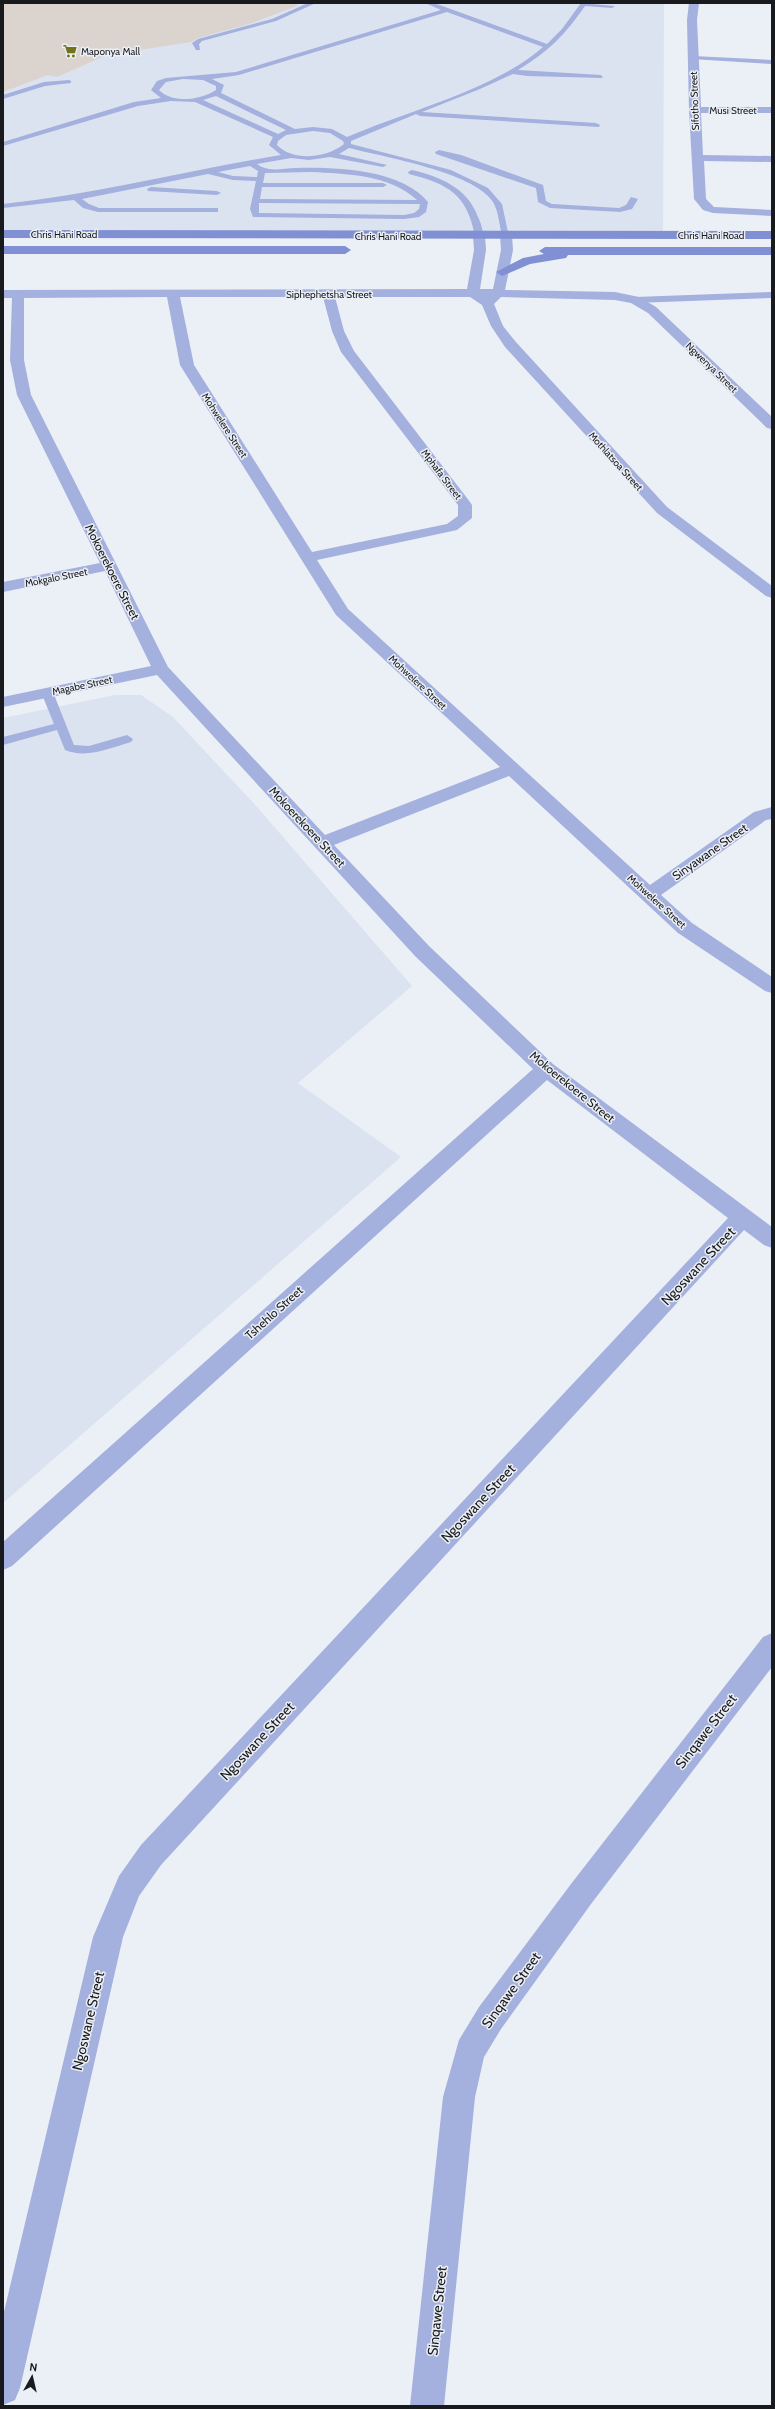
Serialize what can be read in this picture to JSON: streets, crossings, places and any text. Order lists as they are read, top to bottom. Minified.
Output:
{"streets":{"main road":["Chris Hani Road"],"street":["Sifotho Street","Musi Street","Siphephetsha Street","Ngwenya Street","Mohwelere Street","Mothlatsoa Street","Mphafa Street","Mokoerekoere Street","Mokgalo Street","Magabe Street","Sinyawane Street","Ngoswane Street","Tshehlo Street","Sinqawe Street"]},"crossings":[["Sifotho Street","Musi Street"],["Siphephetsha Street","Ngwenya Street"],["Siphephetsha Street","Mohwelere Street"],["Siphephetsha Street","Mphafa Street"],["Siphephetsha Street","Mokoerekoere Street"],["Mohwelere Street","Mphafa Street"],["Mohwelere Street","Sinyawane Street"],["Mokoerekoere Street","Mokgalo Street"],["Mokoerekoere Street","Magabe Street"],["Mokoerekoere Street","Ngoswane Street"],["Mokoerekoere Street","Tshehlo Street"]],"places":{"supermarket":["Maponya Mall"]},"north":"top"}
